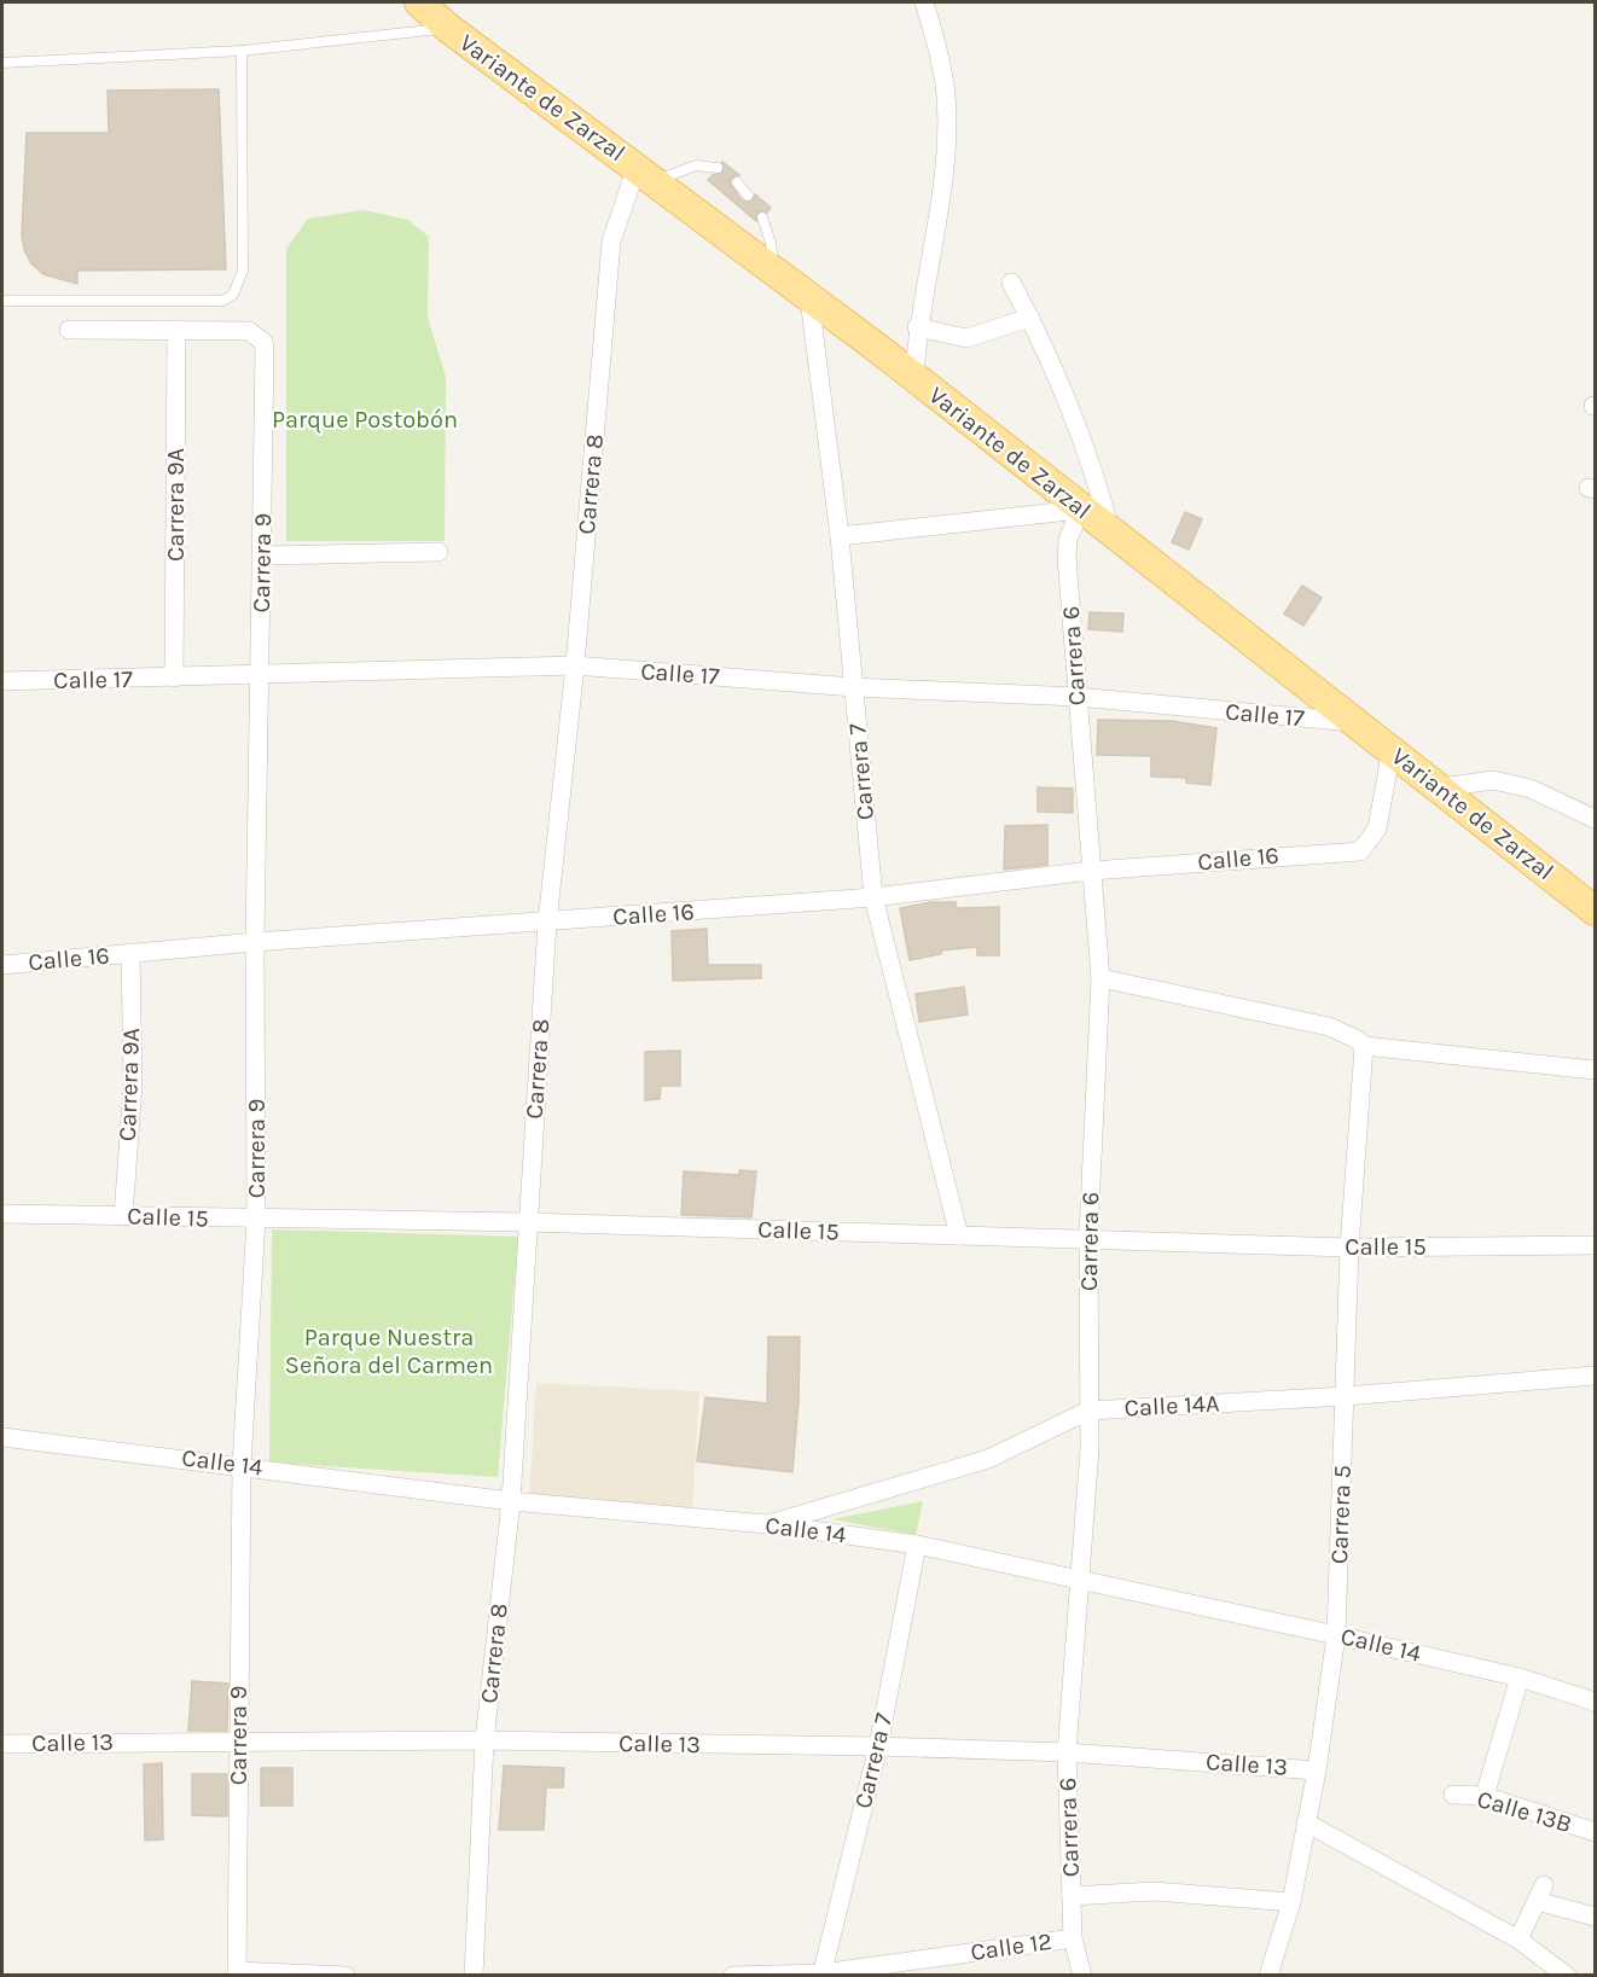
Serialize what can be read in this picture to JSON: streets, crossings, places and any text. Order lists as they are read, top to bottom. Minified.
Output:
{"streets":{"main road":["Variante de Zarzal"],"street":["Carrera 8","Carrera 9A","Carrera 9","Carrera 6","Calle 17","Carrera 7","Calle 16","Calle 15","Calle 14A","Calle 14","Carrera 5","Calle 13","Calle 13B","Calle 12"]},"crossings":[["Variante de Zarzal","Carrera 8"],["Variante de Zarzal","Carrera 6"],["Variante de Zarzal","Calle 17"],["Variante de Zarzal","Carrera 7"],["Variante de Zarzal","Calle 16"],["Carrera 8","Calle 17"],["Carrera 8","Calle 16"],["Carrera 8","Calle 15"],["Carrera 8","Calle 14"],["Carrera 8","Calle 13"],["Carrera 9A","Carrera 9"],["Carrera 9A","Calle 17"],["Carrera 9A","Calle 16"],["Carrera 9A","Calle 15"],["Carrera 9","Calle 17"],["Carrera 9","Calle 16"],["Carrera 9","Calle 15"],["Carrera 9","Calle 14"],["Carrera 9","Calle 13"],["Carrera 6","Calle 17"],["Carrera 6","Calle 16"],["Carrera 6","Calle 15"],["Carrera 6","Calle 14A"],["Carrera 6","Calle 14"],["Carrera 6","Calle 13"],["Carrera 6","Calle 12"],["Calle 17","Carrera 7"],["Carrera 7","Calle 16"],["Carrera 7","Calle 15"],["Carrera 7","Calle 14"],["Carrera 7","Calle 13"],["Carrera 7","Calle 12"],["Calle 15","Carrera 5"],["Calle 14A","Calle 14"],["Calle 14A","Carrera 5"],["Calle 14","Carrera 5"],["Carrera 5","Calle 13"]],"parks":["Parque Postobón","Parque Nuestra Señora del Carmen"]}
